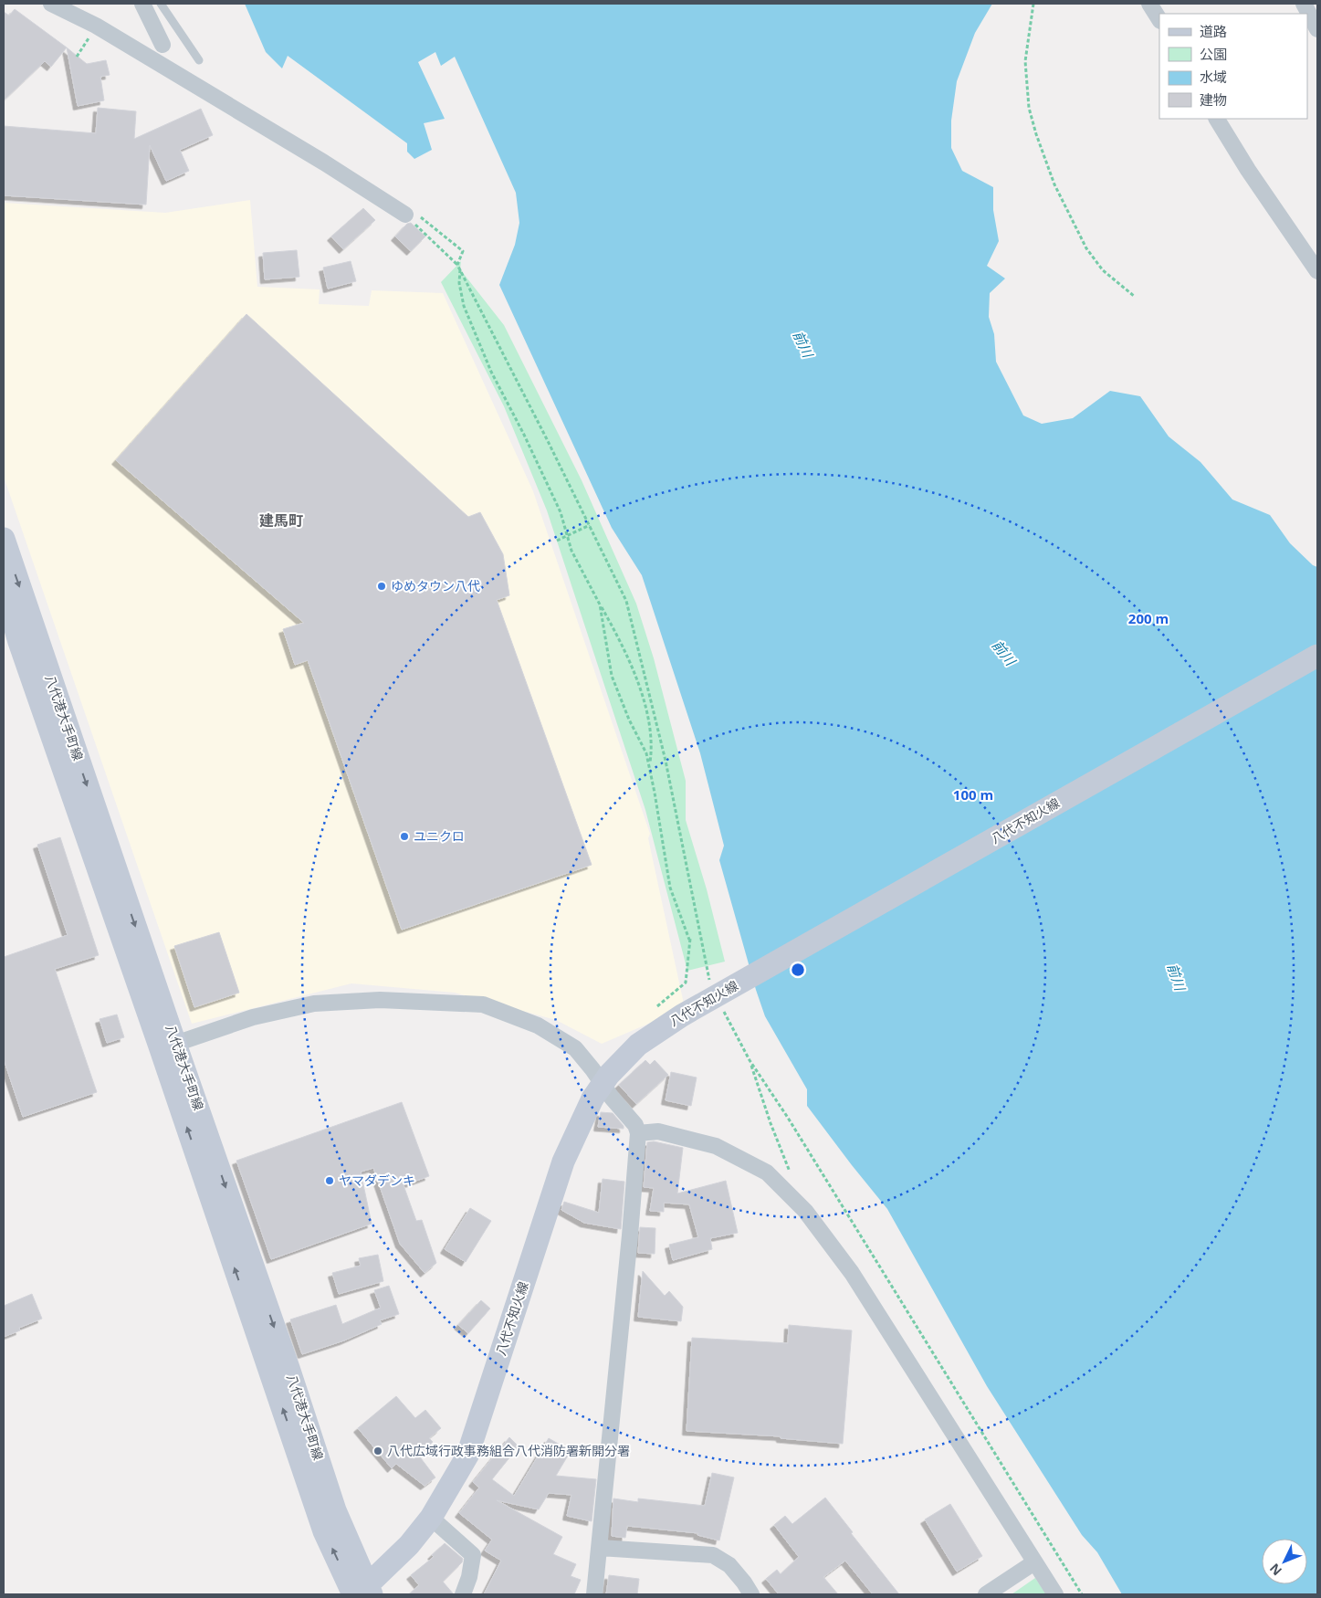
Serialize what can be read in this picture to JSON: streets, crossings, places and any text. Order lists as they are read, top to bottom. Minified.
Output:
{"streets":{"main road":["八代港大手町線","八代不知火線"]},"crossings":[["八代港大手町線","八代不知火線"]],"districts":["建馬町"],"water":["前川"],"places":["ゆめタウン八代","ユニクロ","ヤマダデンキ","八代広域行政事務組合八代消防署新開分署"],"legend":["道路","公園","水域","建物"],"north":"bottom left","rings":["200 m","100 m"]}
